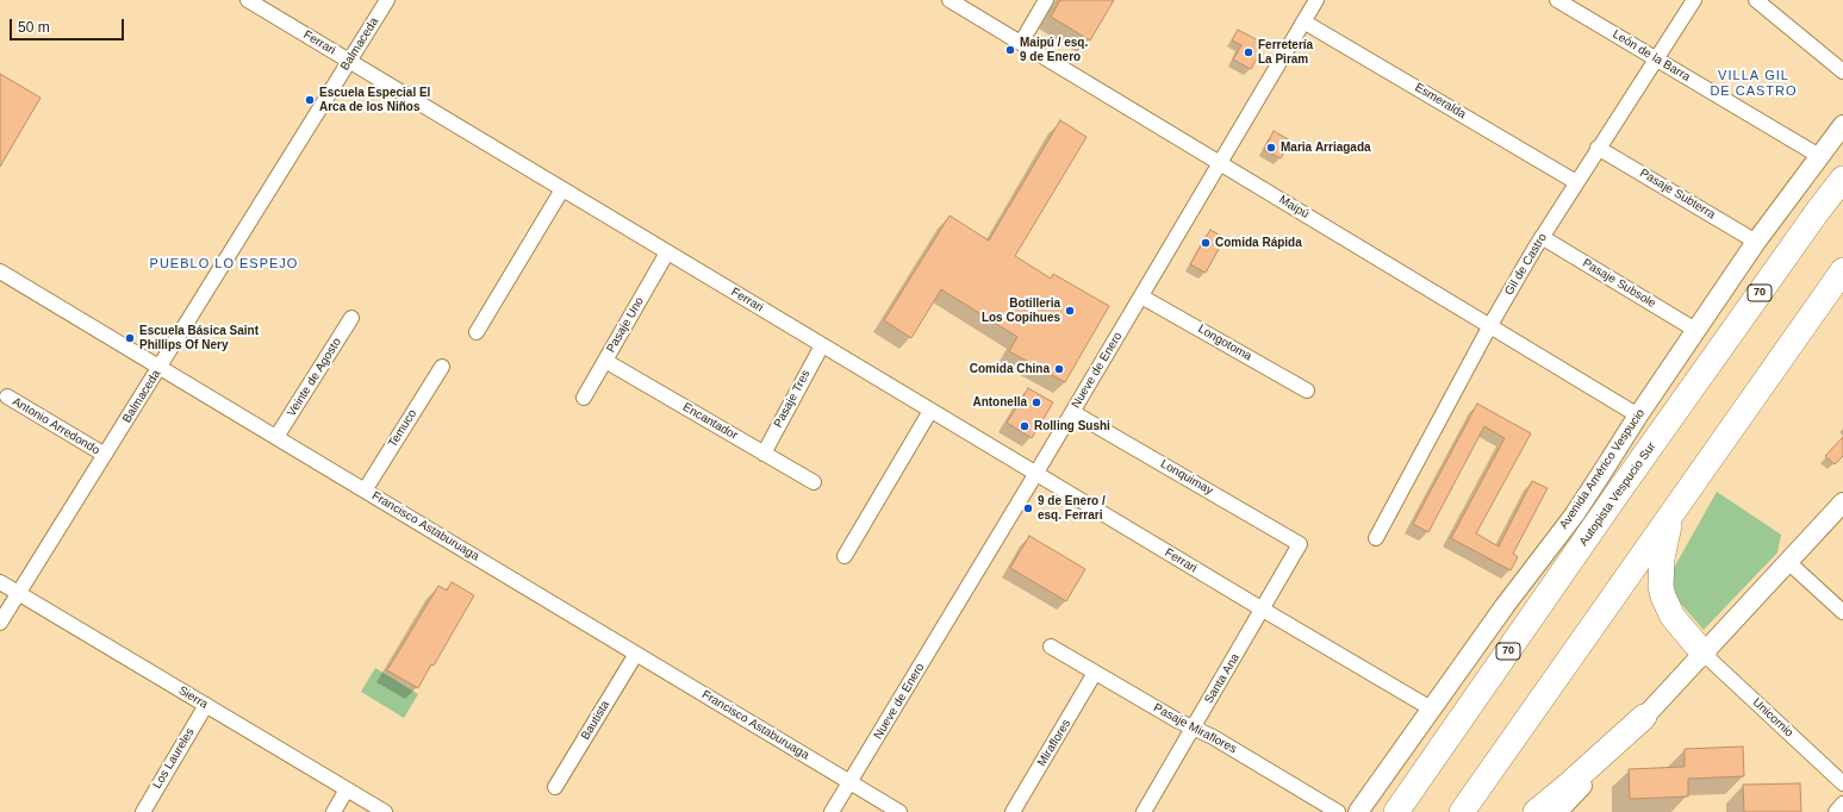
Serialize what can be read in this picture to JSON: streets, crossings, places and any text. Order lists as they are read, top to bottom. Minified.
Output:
{"streets":{"highway":["70","Autopista Vespucio Sur"],"main road":["Avenida Américo Vespucio"],"street":["Ferrari","Balmaceda","León de la Barra","Esmeralda","Pasaje Subterra","Maipú","Gil de Castro","Pasaje Subsole","Pasaje Uno","Longotoma","Nueve de Enero","Veinte de Agosto","Pasaje Tres","Encantador","Antonio Arredondo","Temuco","Lonquimay","Francisco Astaburuaga","Santa Ana","Sierra","Unicornio","Bautista","Pasaje Miraflores","Miraflores","Los Laureles"]},"crossings":[["Ferrari","Balmaceda"],["Ferrari","Pasaje Uno"],["Ferrari","Nueve de Enero"],["Ferrari","Pasaje Tres"],["Ferrari","Avenida Américo Vespucio"],["Ferrari","Santa Ana"],["Balmaceda","Antonio Arredondo"],["Balmaceda","Francisco Astaburuaga"],["Balmaceda","Sierra"],["León de la Barra","Gil de Castro"],["León de la Barra","Avenida Américo Vespucio"],["Esmeralda","Gil de Castro"],["Esmeralda","Nueve de Enero"],["Pasaje Subterra","Gil de Castro"],["Pasaje Subterra","Avenida Américo Vespucio"],["Maipú","Gil de Castro"],["Maipú","Nueve de Enero"],["Maipú","Avenida Américo Vespucio"],["Gil de Castro","Pasaje Subsole"],["Pasaje Subsole","Avenida Américo Vespucio"],["Pasaje Uno","Encantador"],["Longotoma","Nueve de Enero"],["Nueve de Enero","Lonquimay"],["Nueve de Enero","Francisco Astaburuaga"],["Veinte de Agosto","Francisco Astaburuaga"],["Pasaje Tres","Encantador"],["Temuco","Francisco Astaburuaga"],["Lonquimay","Santa Ana"],["Francisco Astaburuaga","Bautista"],["Santa Ana","Pasaje Miraflores"],["Sierra","Los Laureles"],["Pasaje Miraflores","Miraflores"]],"districts":["VILLA GIL DE CASTRO","PUEBLO LO ESPEJO"],"places":["Maipú / esq. 9 de Enero","Ferretería La Piram","Escuela Especial El Arca de los Niños","Maria Arriagada","Comida Rápida","Botilleria Los Copihues","Escuela Básica Saint Phillips Of Nery","Comida China","Antonella","Rolling Sushi","9 de Enero / esq. Ferrari"],"scale_bar":"50 m"}
